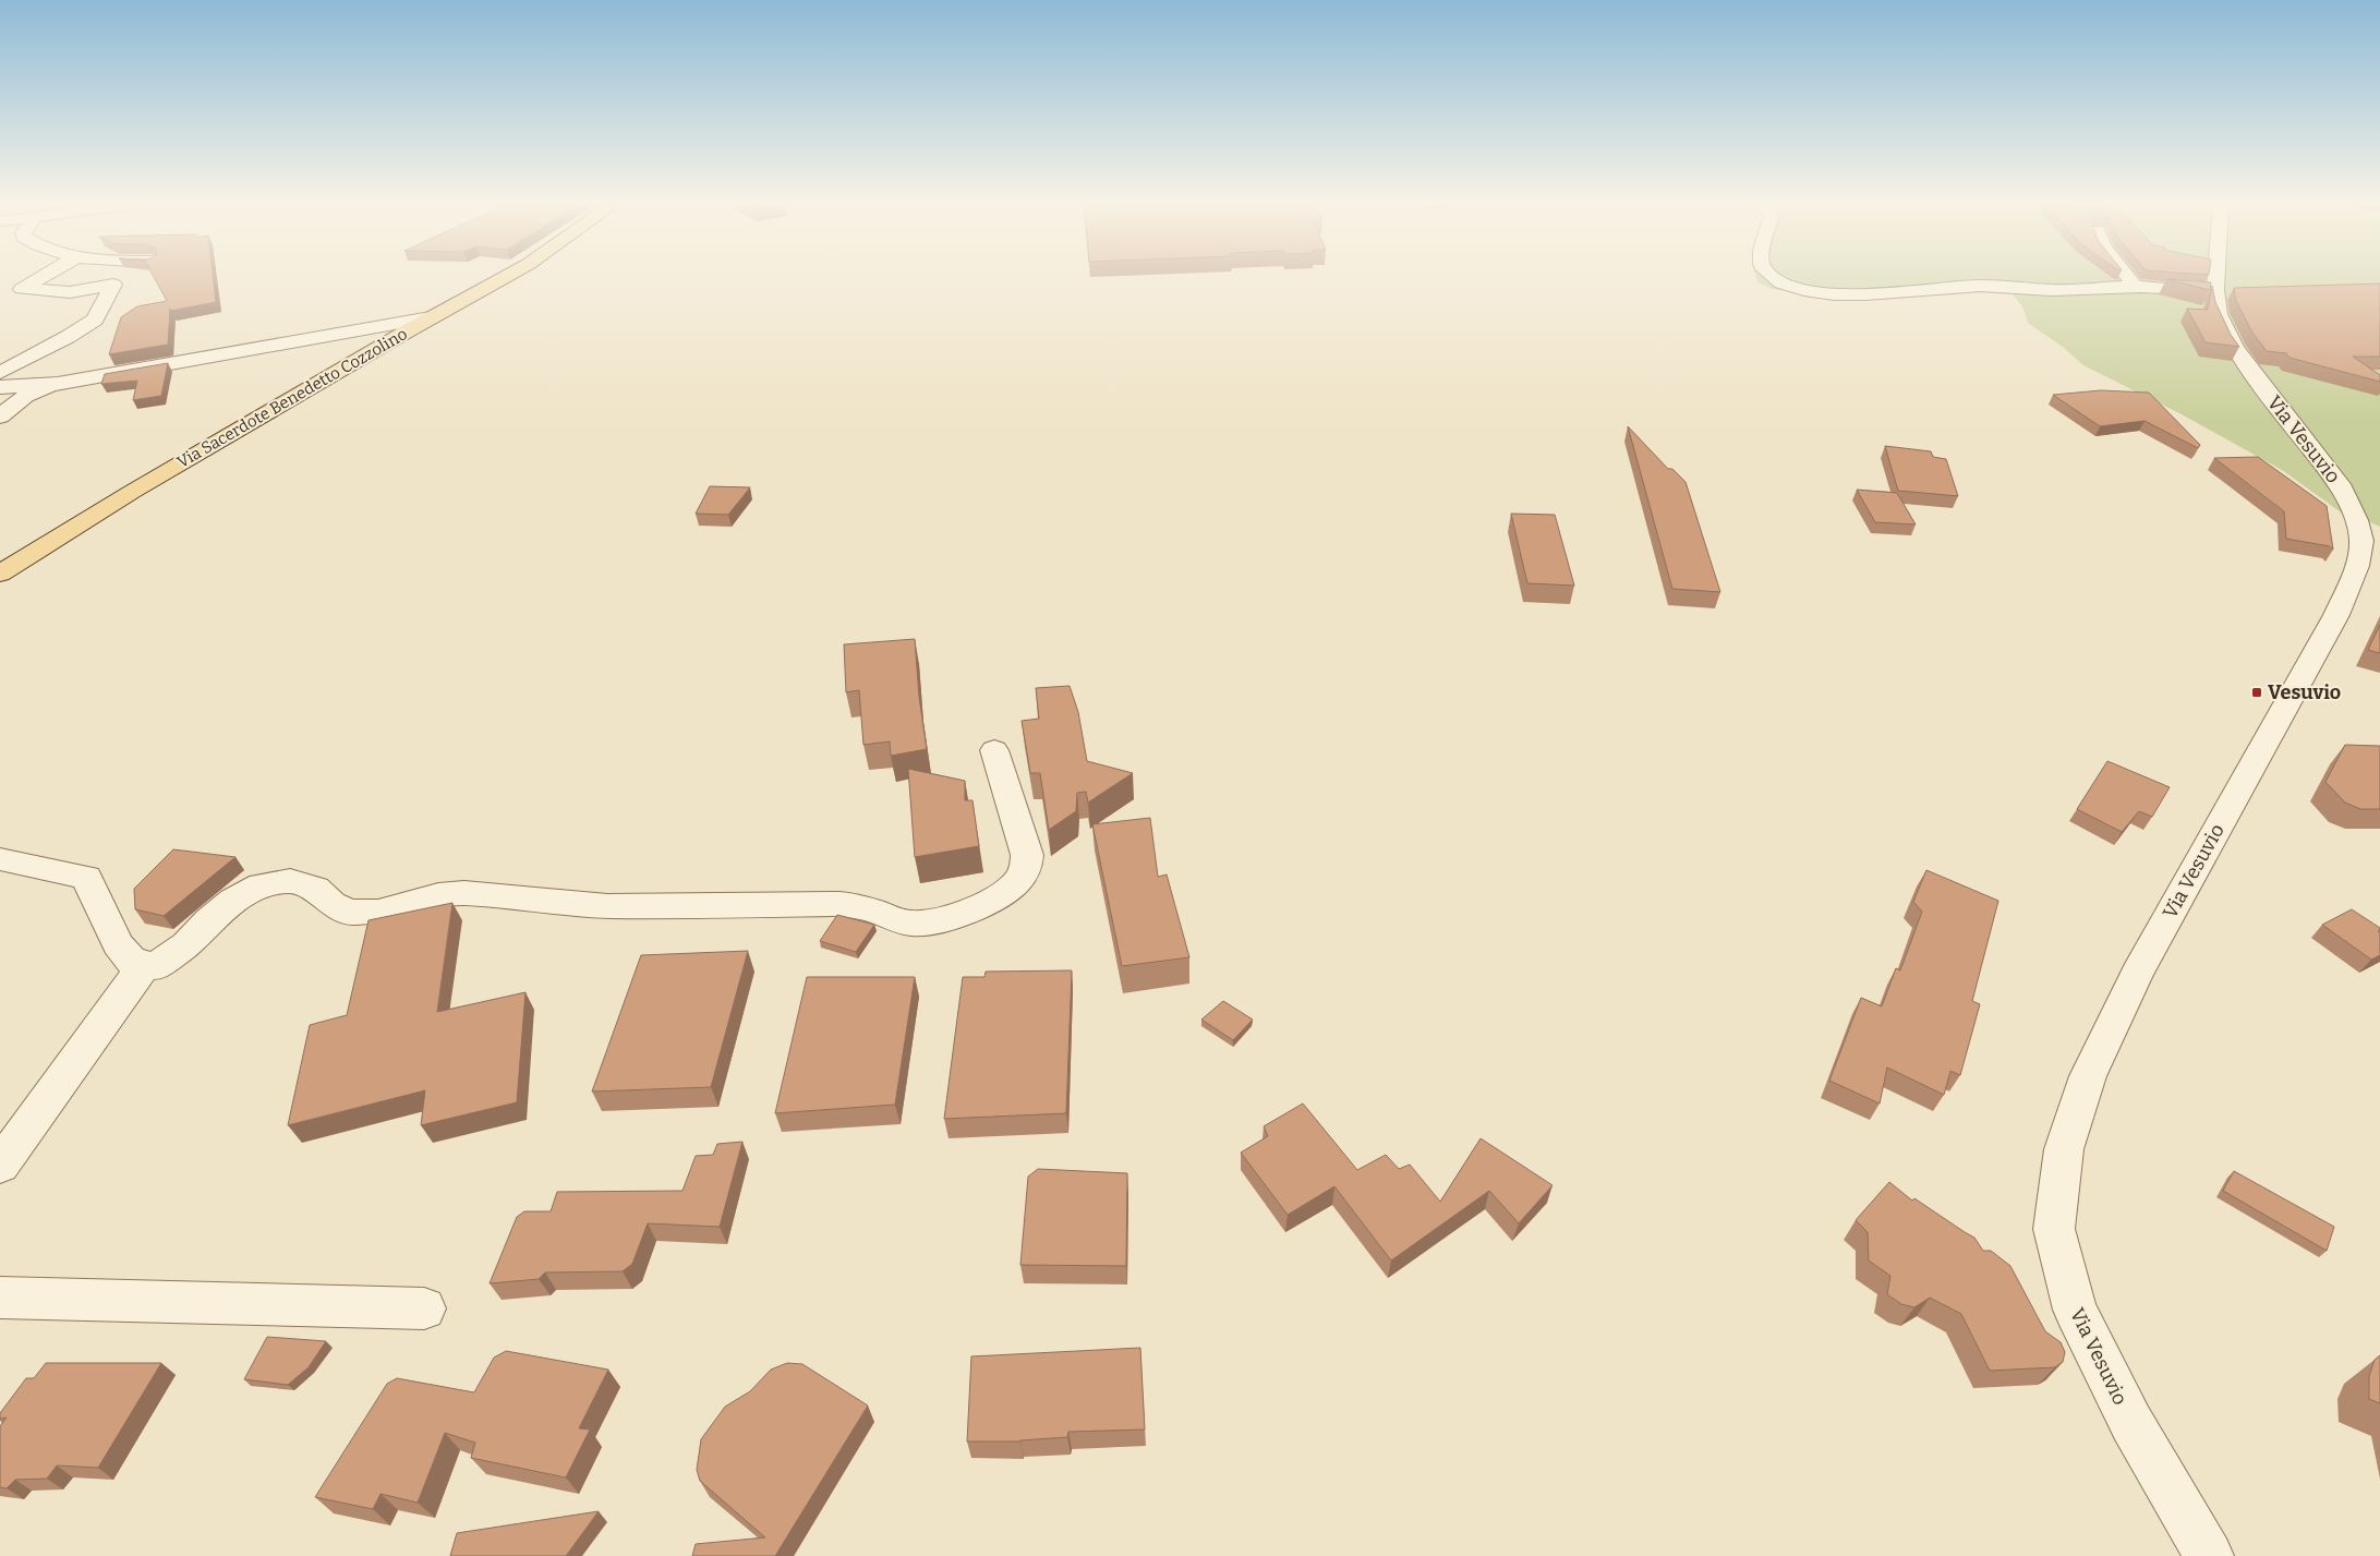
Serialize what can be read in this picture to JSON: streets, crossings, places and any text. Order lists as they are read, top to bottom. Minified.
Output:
{"streets":{"main road":["Via Sacerdote Benedetto Cozzolino"],"street":["Via Vesuvio"]},"places":{"transit":["Vesuvio"]}}
